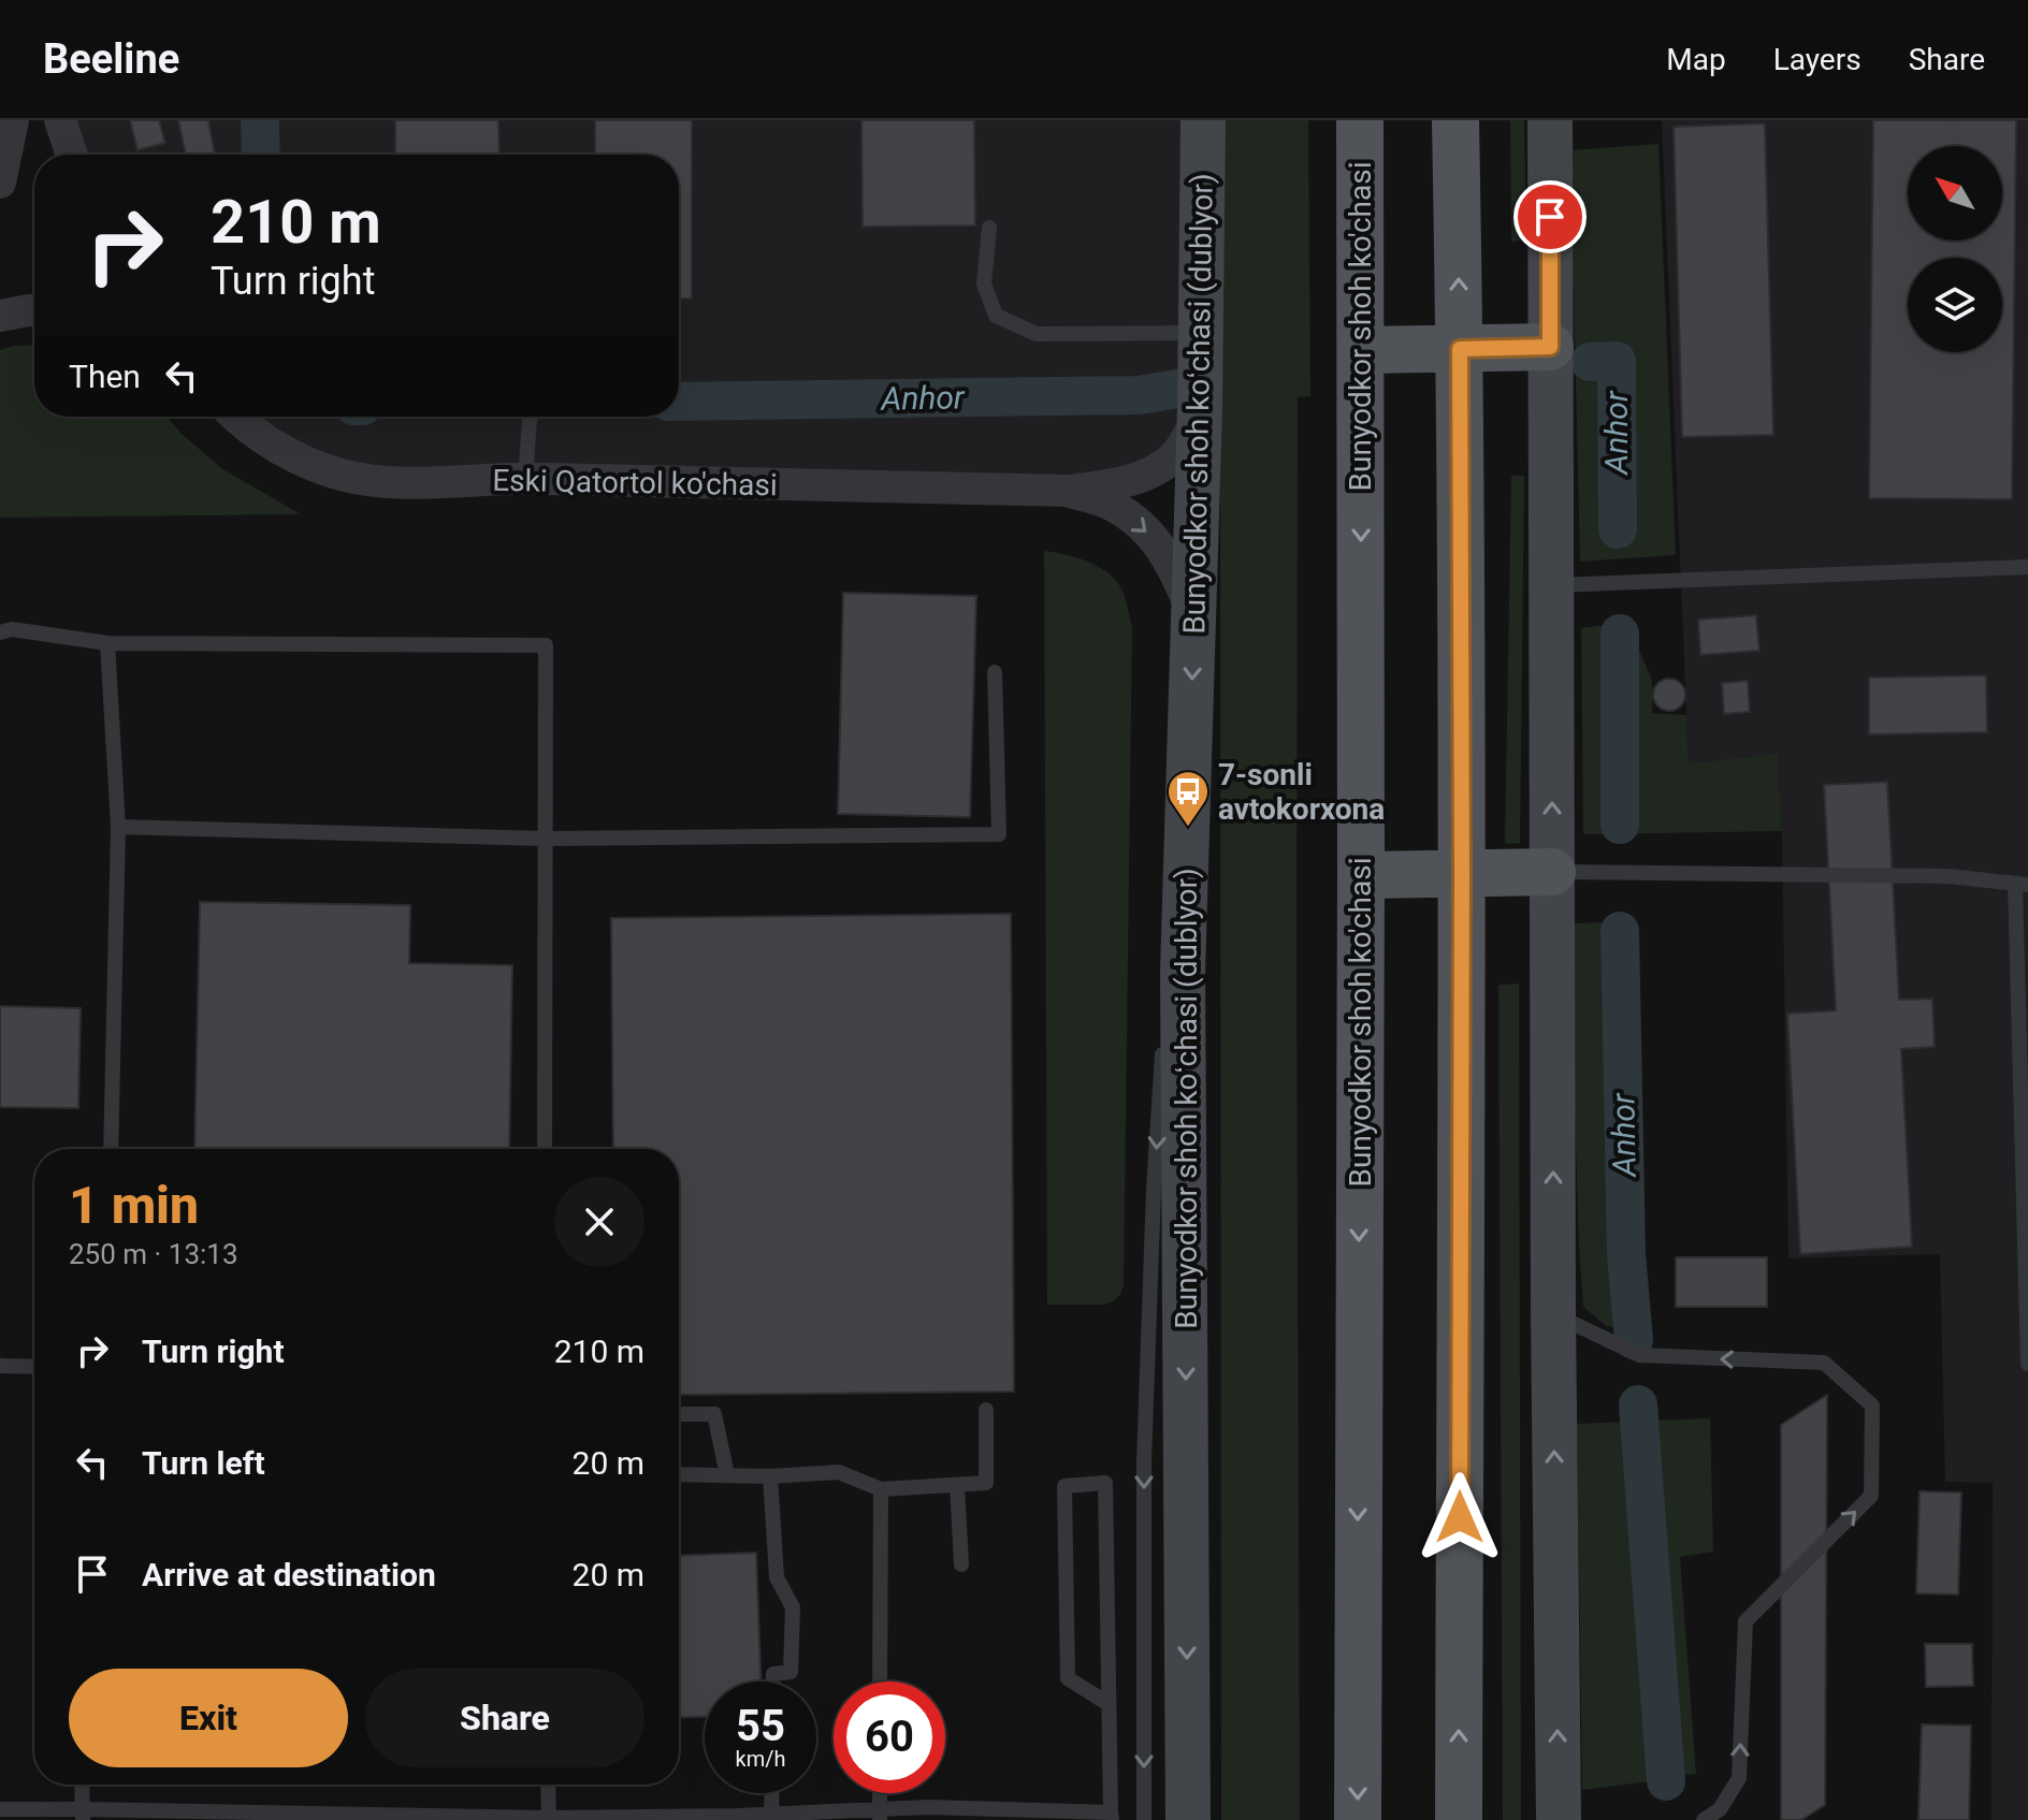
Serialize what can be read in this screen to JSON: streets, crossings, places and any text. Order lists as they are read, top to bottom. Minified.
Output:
{"streets":{"main road":["Bunyodkor shoh ko'chasi"],"street":["Bunyodkor shoh koʻchasi (dublyor)","Eski Qatortol ko'chasi"]},"crossings":[["Bunyodkor shoh koʻchasi (dublyor)","Eski Qatortol ko'chasi"]],"water":["Anhor"],"places":{"bus stop":["7-sonli avtokorxona"]},"north":"top left","page":{"header":"Beeline","nav":["Map","Layers","Share"],"turn":["210 m","Turn right"],"then":"Then","heading":["1 min","250 m · 13:13"],"list":[{"name":"Turn right","value":"210 m"},{"name":"Turn left","value":"20 m"},{"name":"Arrive at destination","value":"20 m"}],"buttons":["Exit","Share"],"speed":"55 km/h","limit":"60"}}
